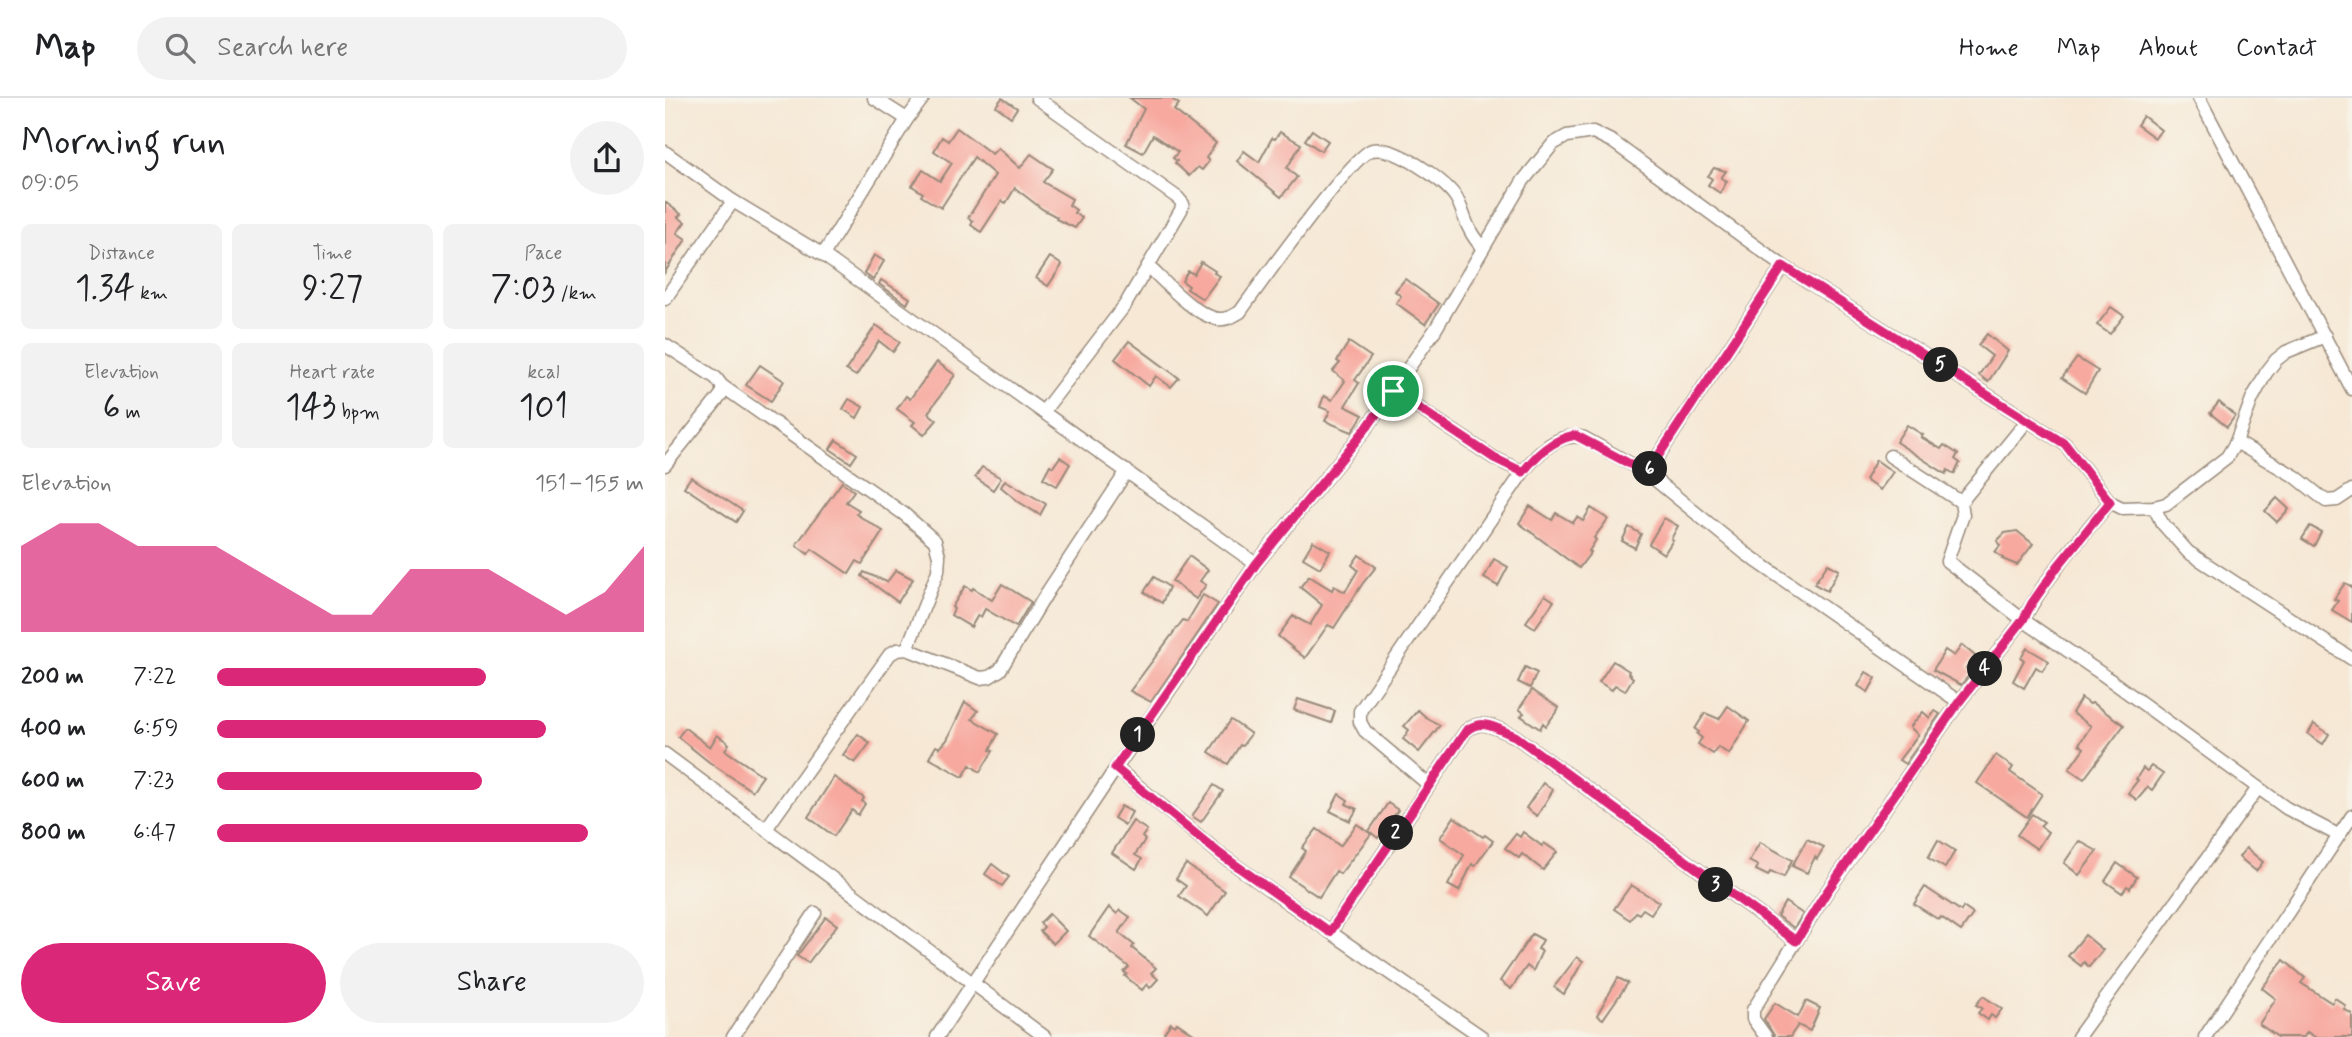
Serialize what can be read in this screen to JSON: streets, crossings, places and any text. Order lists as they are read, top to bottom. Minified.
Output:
{"page":{"header":"Map","search":"Search here","nav":["Home","Map","About","Contact"],"heading":["Morning run","09:05"],"stats":[["Distance","1.34 km"],["Time","9:27"],["Pace","7:03 /km"],["Elevation","6 m"],["Heart rate","143 bpm"],["kcal","101"]],"pins":["5","6","4","1","2","3"],"chart":["Elevation","151–155 m"],"list":[{"name":"200 m","note":"7:22"},{"name":"400 m","note":"6:59"},{"name":"600 m","note":"7:23"},{"name":"800 m","note":"6:47"}],"buttons":["Save","Share"]}}
